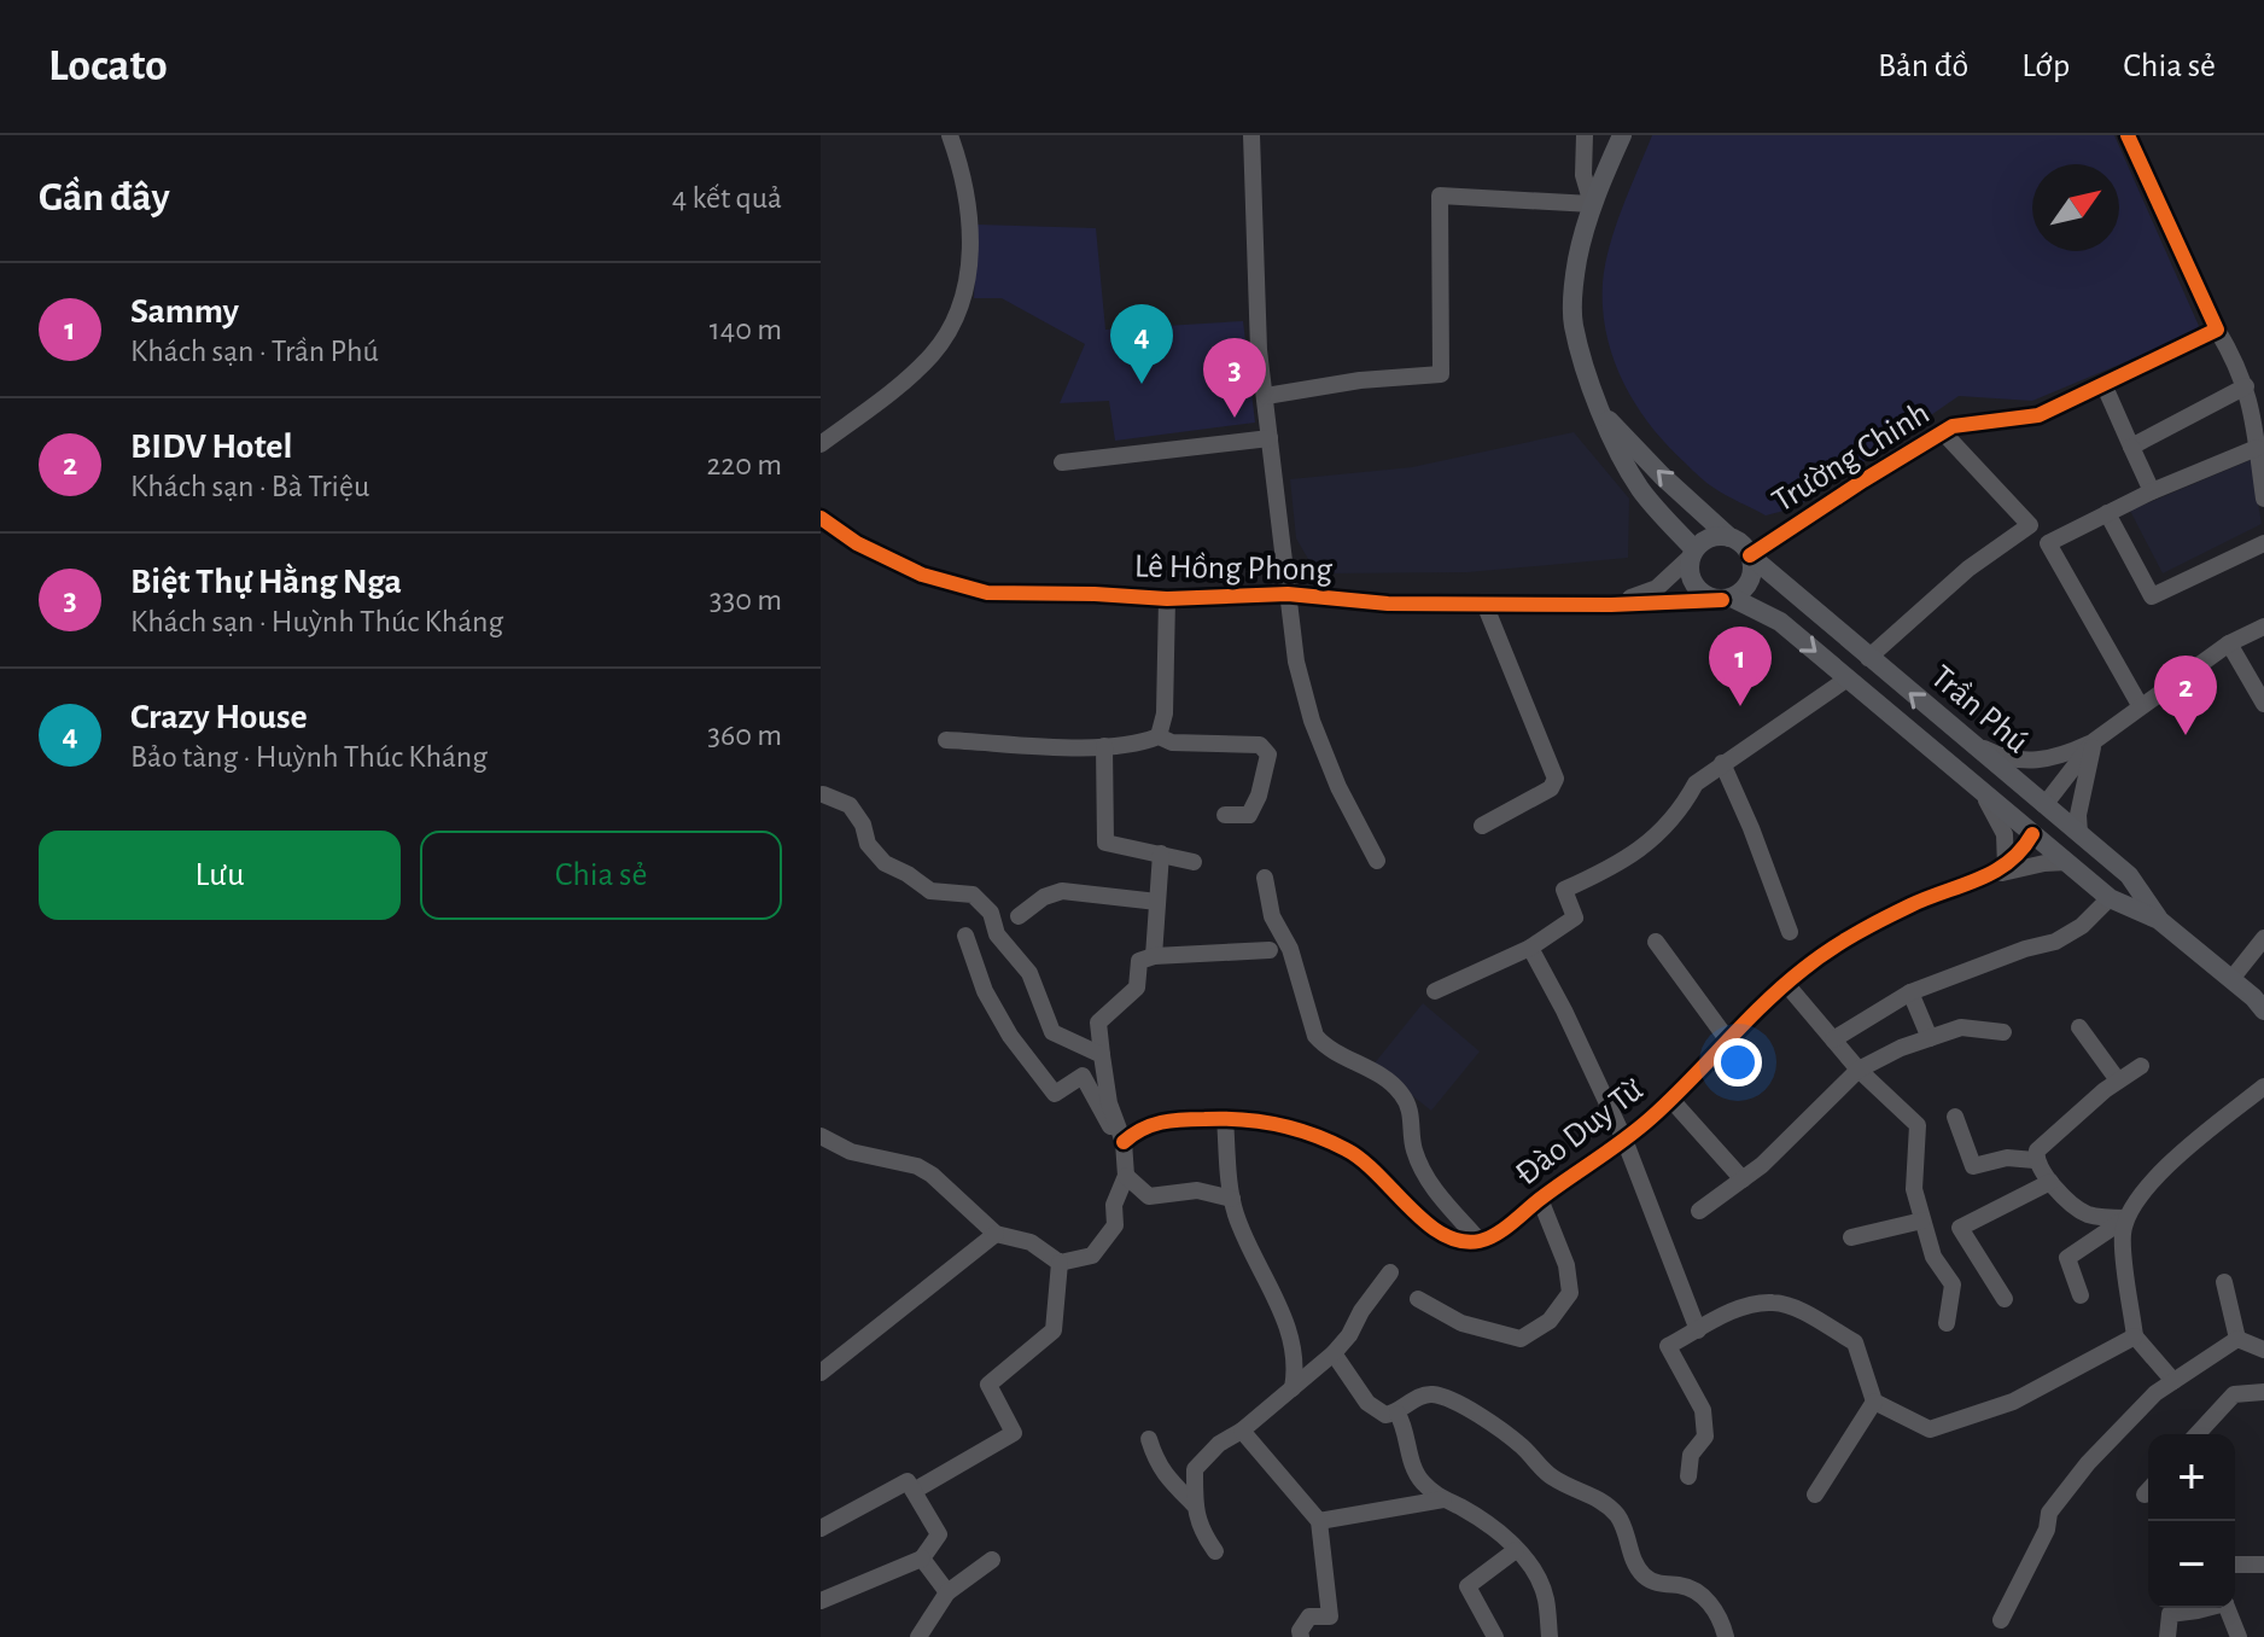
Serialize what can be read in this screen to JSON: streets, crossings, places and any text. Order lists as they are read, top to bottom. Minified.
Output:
{"streets":{"main road":["Trần Phú"],"street":["Trường Chinh","Lê Hồng Phong","Đào Duy Từ"]},"crossings":[["Trường Chinh","Lê Hồng Phong"],["Trường Chinh","Trần Phú"],["Lê Hồng Phong","Trần Phú"],["Trần Phú","Đào Duy Từ"]],"north":"top right","page":{"header":"Locato","nav":["Bản đồ","Lớp","Chia sẻ"],"heading":["Gần đây","4 kết quả"],"list":[{"mark":"1","name":"Sammy","note":"Khách sạn · Trần Phú","value":"140 m"},{"mark":"2","name":"BIDV Hotel","note":"Khách sạn · Bà Triệu","value":"220 m"},{"mark":"3","name":"Biệt Thự Hằng Nga","note":"Khách sạn · Huỳnh Thúc Kháng","value":"330 m"},{"mark":"4","name":"Crazy House","note":"Bảo tàng · Huỳnh Thúc Kháng","value":"360 m"}],"pins":["4","3","1","2"],"buttons":["Lưu","Chia sẻ"],"map_buttons":["+","−"]}}
